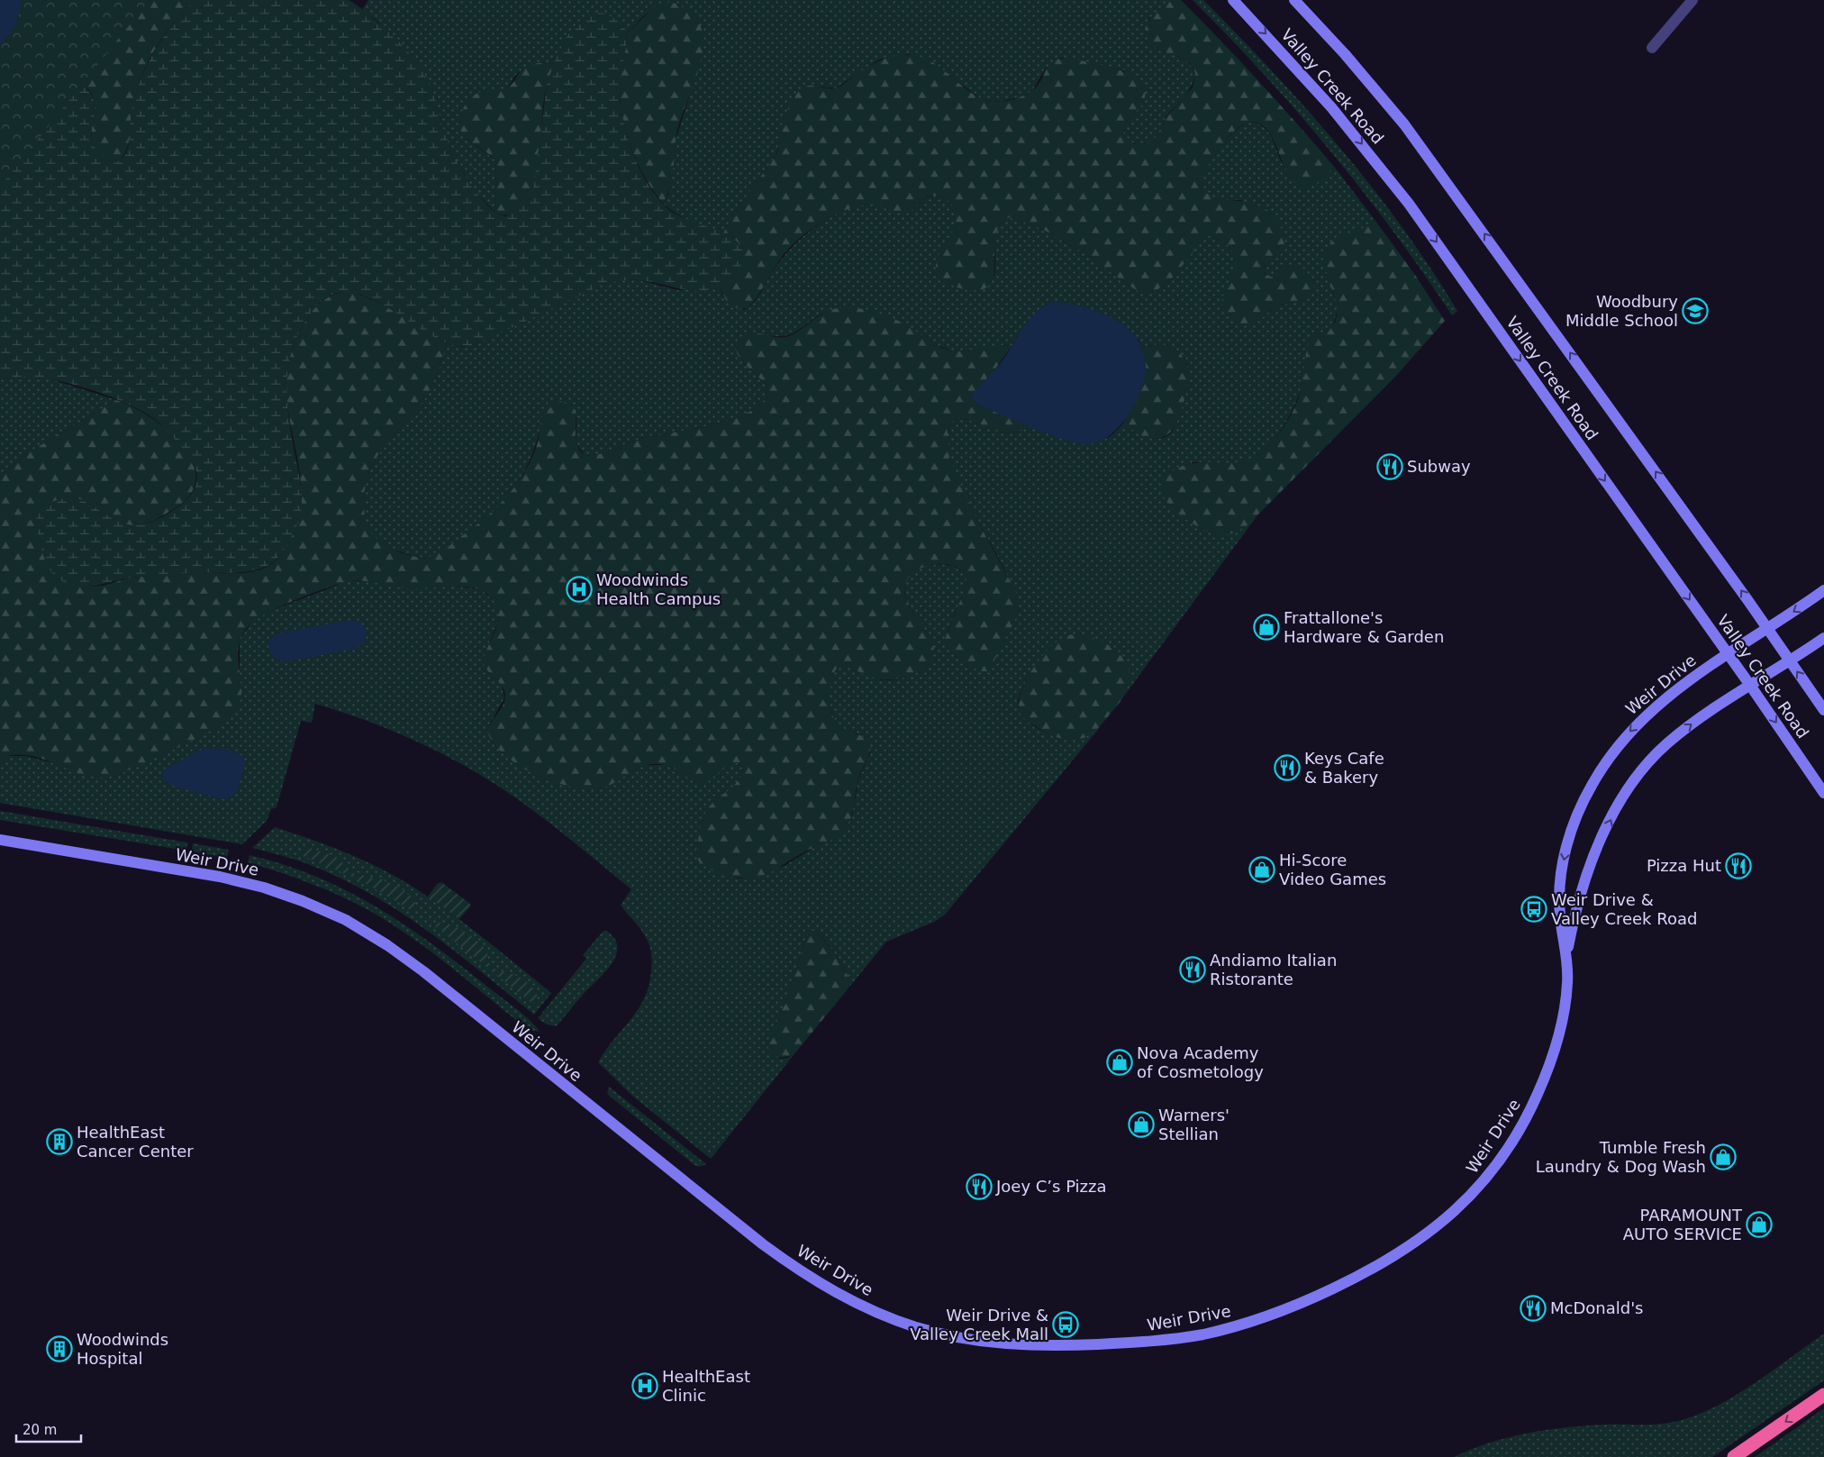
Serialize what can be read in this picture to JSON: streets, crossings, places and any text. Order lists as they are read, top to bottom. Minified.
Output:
{"streets":{"street":["Valley Creek Road","Weir Drive"]},"crossings":[["Valley Creek Road","Weir Drive"]],"places":{"school or university":["Woodbury Middle School"],"restaurant":["Subway","Keys Cafe & Bakery","Pizza Hut","Andiamo Italian Ristorante","Joey C’s Pizza","McDonald's"],"hospital":["Woodwinds Health Campus","HealthEast Clinic"],"shop":["Frattallone's Hardware & Garden","Hi-Score Video Games","Nova Academy of Cosmetology","Warners' Stellian","Tumble Fresh Laundry & Dog Wash","PARAMOUNT AUTO SERVICE"],"bus stop":["Weir Drive & Valley Creek Road","Weir Drive & Valley Creek Mall"],"building":["HealthEast Cancer Center","Woodwinds Hospital"]},"scale_bar":"20 m"}
